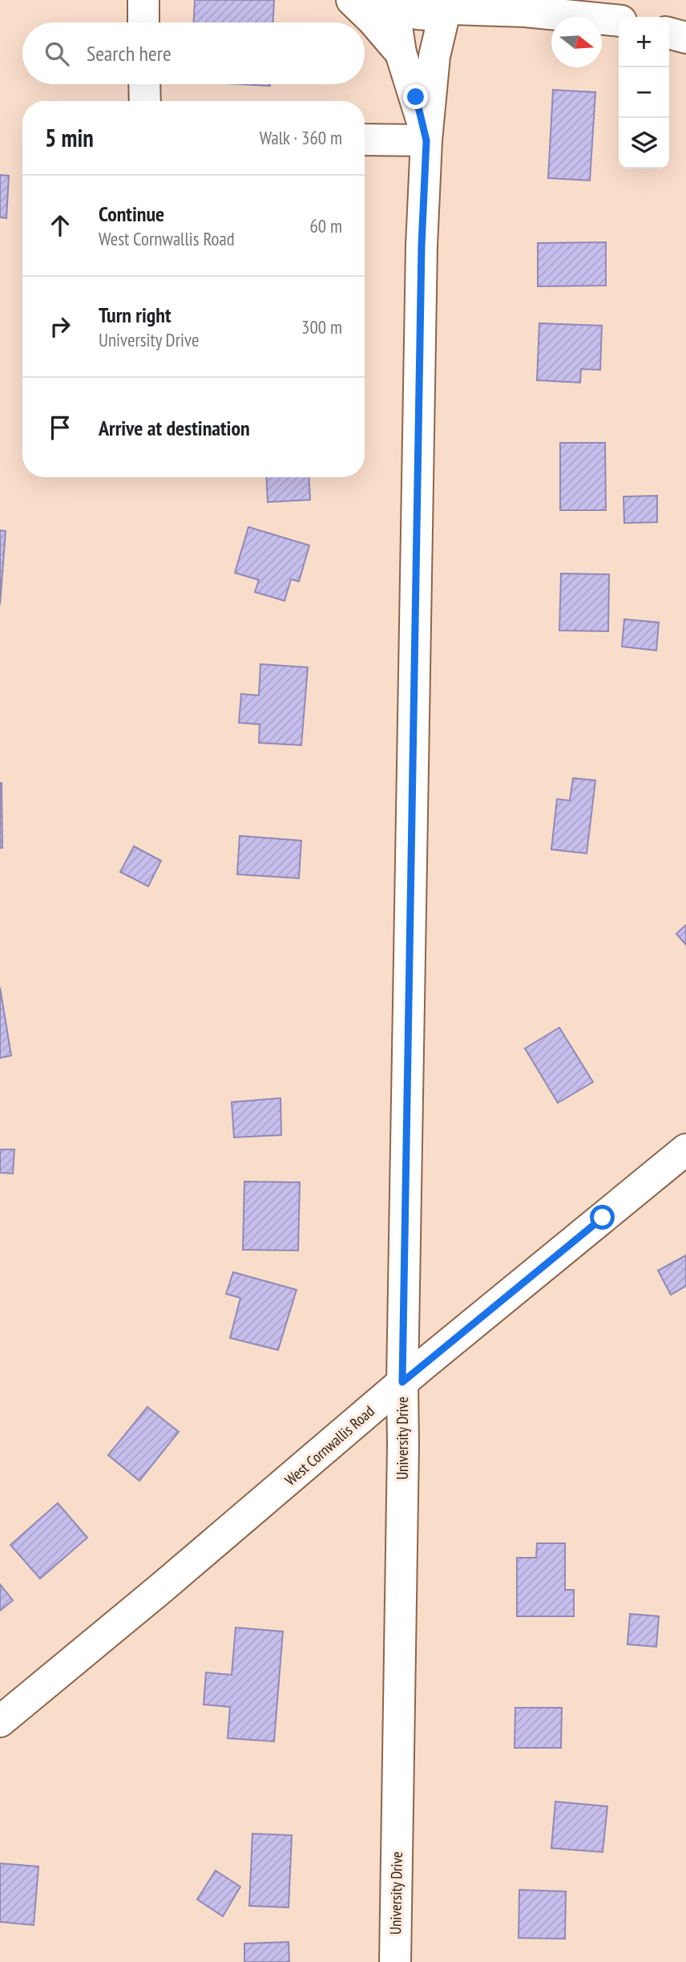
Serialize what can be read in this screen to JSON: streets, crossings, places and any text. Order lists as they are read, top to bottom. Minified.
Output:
{"streets":{"street":["University Drive","West Cornwallis Road"]},"crossings":[["University Drive","West Cornwallis Road"]],"north":"right","page":{"map_buttons":["+","−"],"search":"Search here","heading":["5 min","Walk · 360 m"],"list":[["Continue","West Cornwallis Road","60 m"],["Turn right","University Drive","300 m"],"Arrive at destination"]}}
